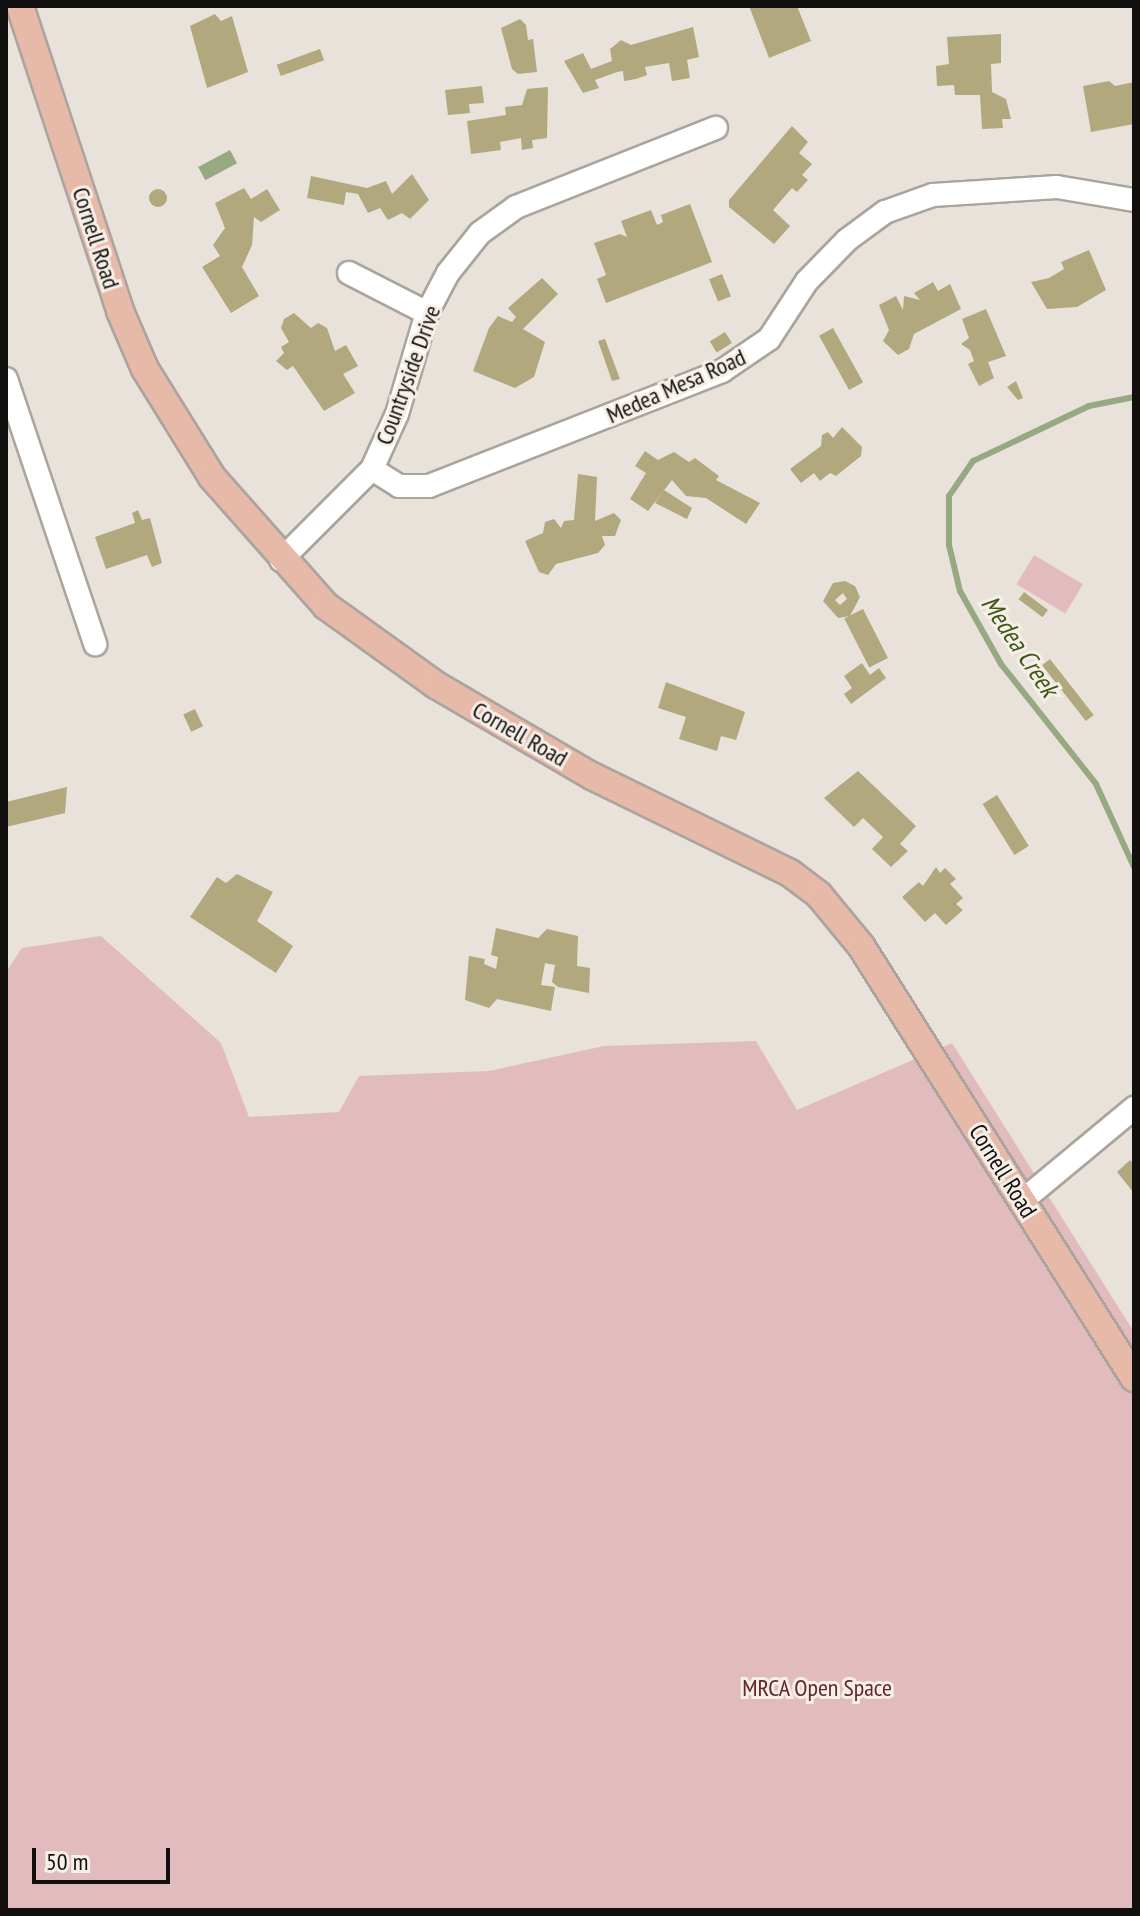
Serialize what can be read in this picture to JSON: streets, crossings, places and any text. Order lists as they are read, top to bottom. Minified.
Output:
{"streets":{"main road":["Cornell Road"],"street":["Countryside Drive","Medea Mesa Road"]},"crossings":[["Cornell Road","Countryside Drive"],["Countryside Drive","Medea Mesa Road"]],"water":["Medea Creek"],"parks":["MRCA Open Space"],"scale_bar":"50 m"}
